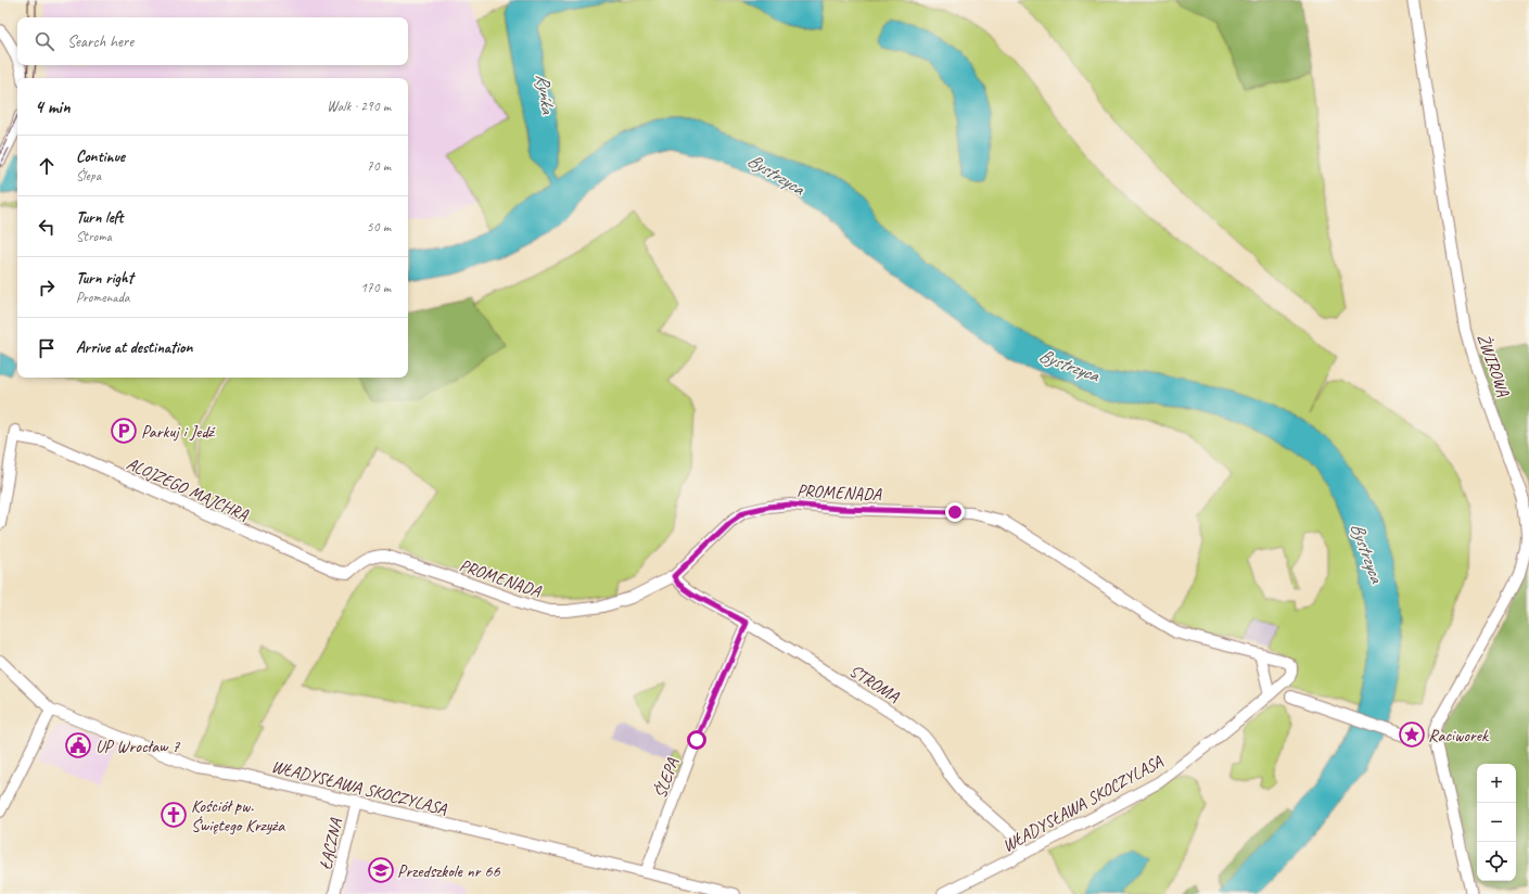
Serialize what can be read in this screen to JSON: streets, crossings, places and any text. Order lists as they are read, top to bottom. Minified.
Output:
{"streets":{"street":["ŻWIROWA","ALOJZEGO MAJCHRA","PROMENADA","STROMA","ŚLEPA","WŁADYSŁAWA SKOCZYLASA","ŁĄCZNA"]},"crossings":[["ALOJZEGO MAJCHRA","PROMENADA"],["PROMENADA","STROMA"],["PROMENADA","WŁADYSŁAWA SKOCZYLASA"],["STROMA","ŚLEPA"],["STROMA","WŁADYSŁAWA SKOCZYLASA"],["ŚLEPA","WŁADYSŁAWA SKOCZYLASA"],["WŁADYSŁAWA SKOCZYLASA","ŁĄCZNA"]],"water":["Ryńka","Bystrzyca"],"places":{"parking":["Parkuj i Jedź"],"place":["Raciworek"],"public building":["UP Wrocław 7"],"church":["Kościół pw. Świętego Krzyża"],"school or university":["Przedszkole nr 66"]},"page":{"search":"Search here","heading":["4 min","Walk · 290 m"],"list":[["Continue","Ślepa","70 m"],["Turn left","Stroma","50 m"],["Turn right","Promenada","170 m"],"Arrive at destination"],"map_buttons":["+","−"]}}
